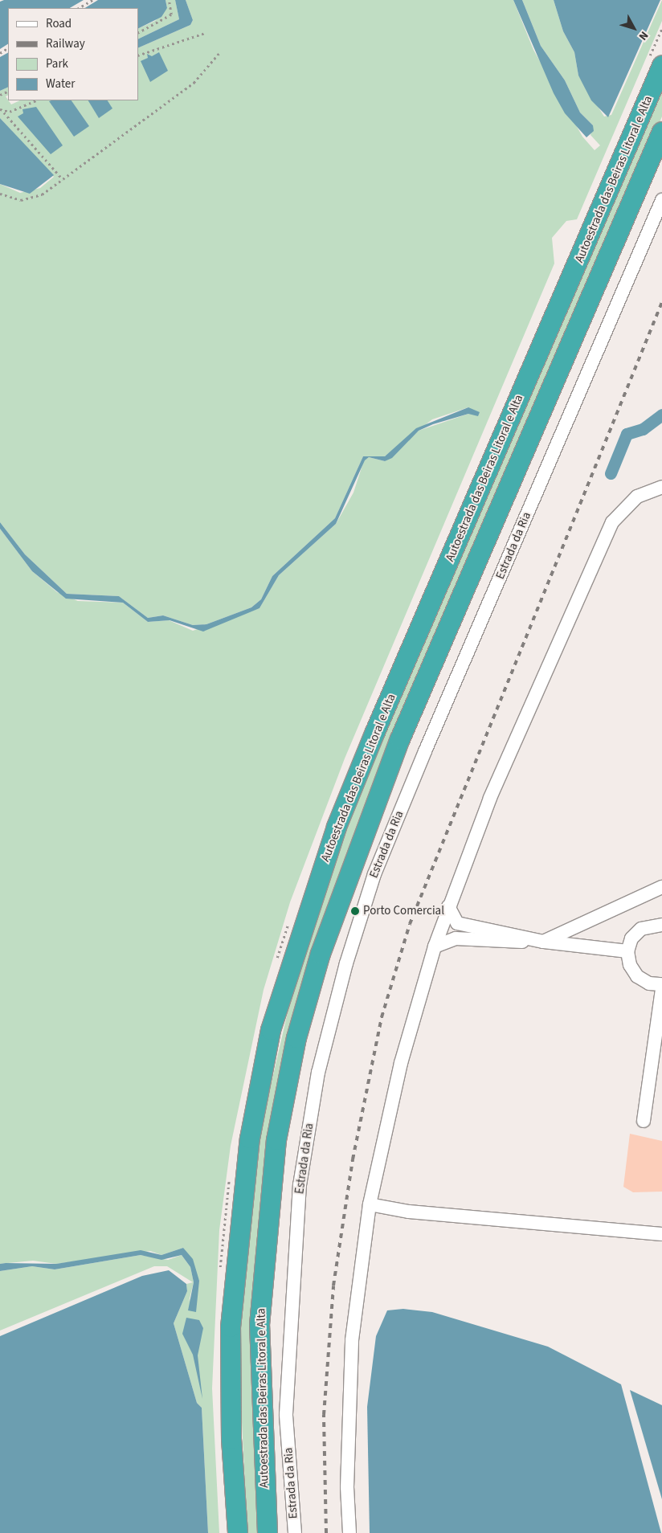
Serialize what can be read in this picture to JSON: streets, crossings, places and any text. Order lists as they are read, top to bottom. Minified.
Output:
{"streets":{"highway":["Autoestrada das Beiras Litoral e Alta"],"street":["Estrada da Ria"]},"places":["Porto Comercial"],"legend":["Road","Railway","Park","Water"],"north":"bottom right"}
